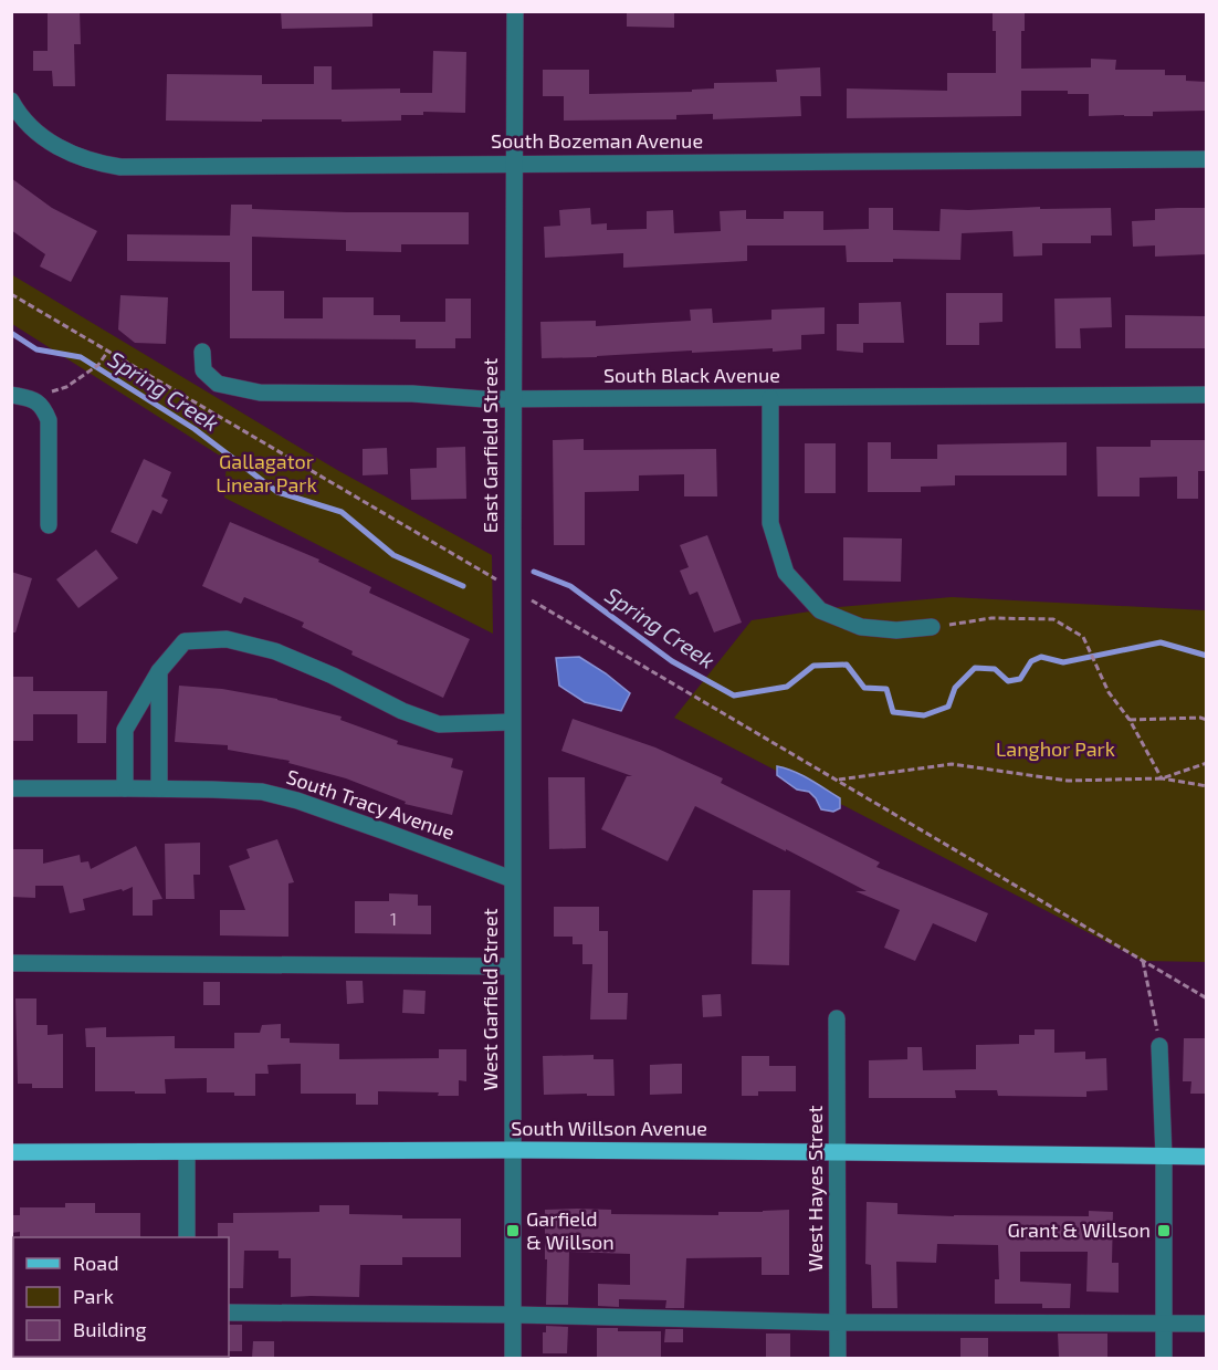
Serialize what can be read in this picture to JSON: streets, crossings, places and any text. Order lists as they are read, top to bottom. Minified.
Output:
{"streets":{"main road":["South Willson Avenue"],"street":["South Bozeman Avenue","South Black Avenue","East Garfield Street","South Tracy Avenue","West Garfield Street","West Hayes Street"]},"crossings":[["South Bozeman Avenue","East Garfield Street"],["South Black Avenue","East Garfield Street"],["East Garfield Street","South Tracy Avenue"],["East Garfield Street","West Garfield Street"],["South Tracy Avenue","West Garfield Street"],["West Garfield Street","South Willson Avenue"],["South Willson Avenue","West Hayes Street"]],"water":["Spring Creek"],"parks":["Gallagator Linear Park","Langhor Park"],"places":{"transit":["Garfield & Willson","Grant & Willson"]},"house_numbers":["1"],"legend":["Road","Park","Building"]}
